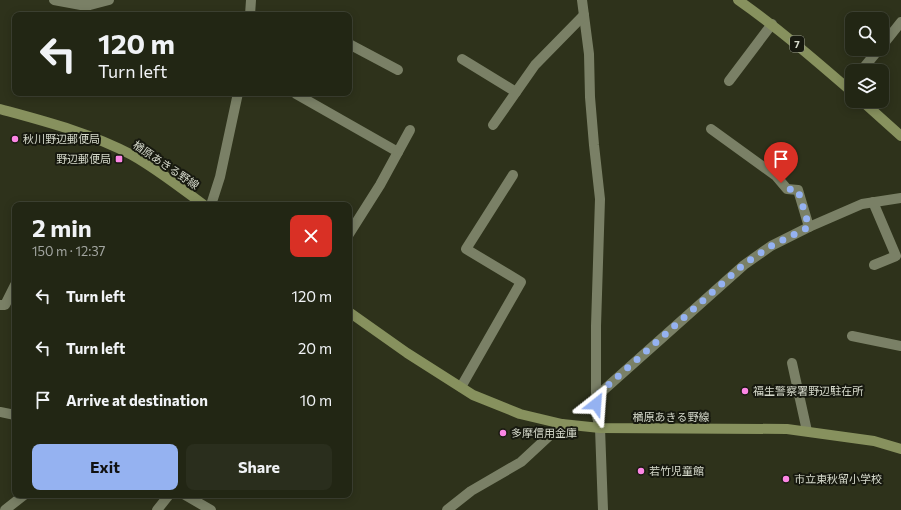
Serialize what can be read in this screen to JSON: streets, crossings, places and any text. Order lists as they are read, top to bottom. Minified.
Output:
{"streets":{"main road":["7","楢原あきる野線"]},"places":{"other":["秋川野辺郵便局","福生警察署野辺駐在所","多摩信用金庫","若竹児童館","市立東秋留小学校"],"transit":["野辺郵便局"]},"page":{"turn":["120 m","Turn left"],"heading":["2 min","150 m · 12:37"],"list":[{"name":"Turn left","value":"120 m"},{"name":"Turn left","value":"20 m"},{"name":"Arrive at destination","value":"10 m"}],"buttons":["Exit","Share"]}}
